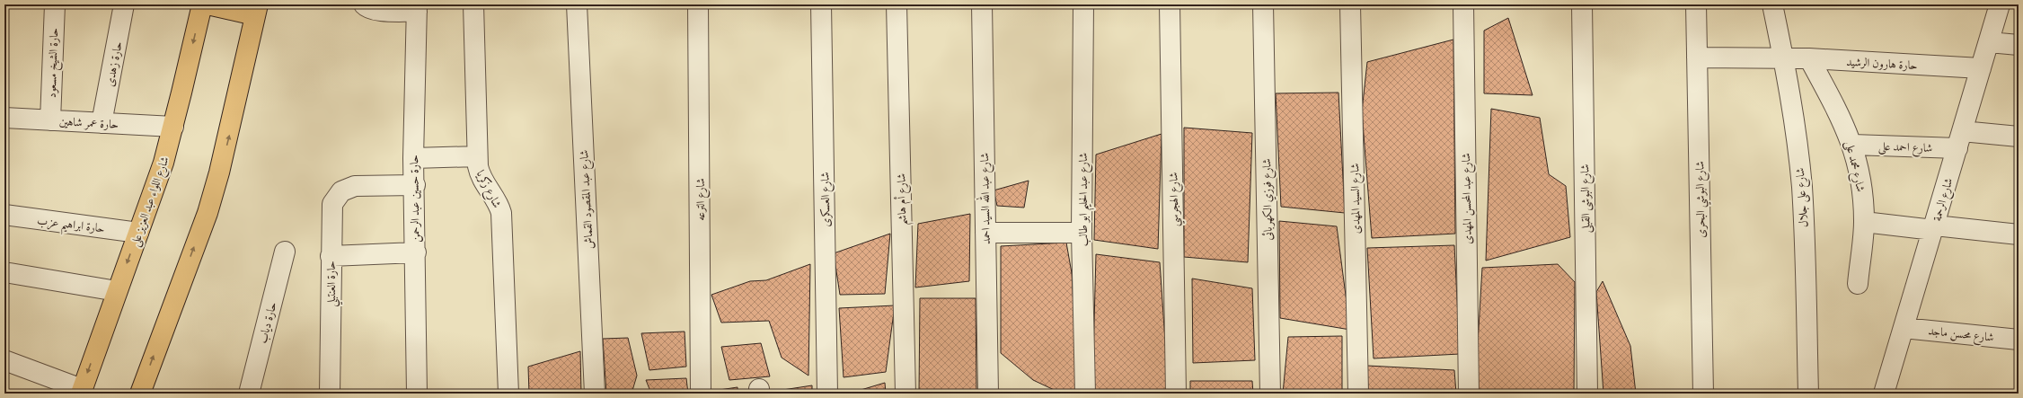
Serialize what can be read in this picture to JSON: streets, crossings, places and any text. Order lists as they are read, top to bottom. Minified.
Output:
{"streets":{"main road":["شارع اللواء عبد العزيز على"],"street":["حارة الشيخ مسعود","حارة هارون الرشيد","حارة زهدى","حارة عمر شاهين","شارع احمد على","شارع محمد على","شارع زكريا","شارع على جلال","حارة حسين عبد الرحمن","شارع عبد الله السيد احمد","شارع السيد المهدى","شارع عبد المحسن المهدى","شارع البوشى القبلى","شارع عبد المقصود القماش","شارع الترعه","شارع العسكرى","شارع أم هاشم","شارع عبد الحليم ابو طالب","شارع الهجرسي","شارع فوزي الكهربائى","شارع البوشي البحرى","شارع الرحمة","حارة ابراهيم عزب","حارة العنتبلي","حارة دياب","شارع محسن ماجد"]},"crossings":[["حارة الشيخ مسعود","حارة عمر شاهين"],["حارة هارون الرشيد","شارع محمد على"],["حارة هارون الرشيد","شارع على جلال"],["حارة هارون الرشيد","شارع البوشي البحرى"],["حارة هارون الرشيد","شارع الرحمة"],["حارة زهدى","حارة عمر شاهين"],["حارة عمر شاهين","شارع اللواء عبد العزيز على"],["شارع احمد على","شارع محمد على"],["شارع احمد على","شارع الرحمة"],["حارة حسين عبد الرحمن","حارة العنتبلي"],["شارع الرحمة","شارع محسن ماجد"],["شارع اللواء عبد العزيز على","حارة ابراهيم عزب"]]}
